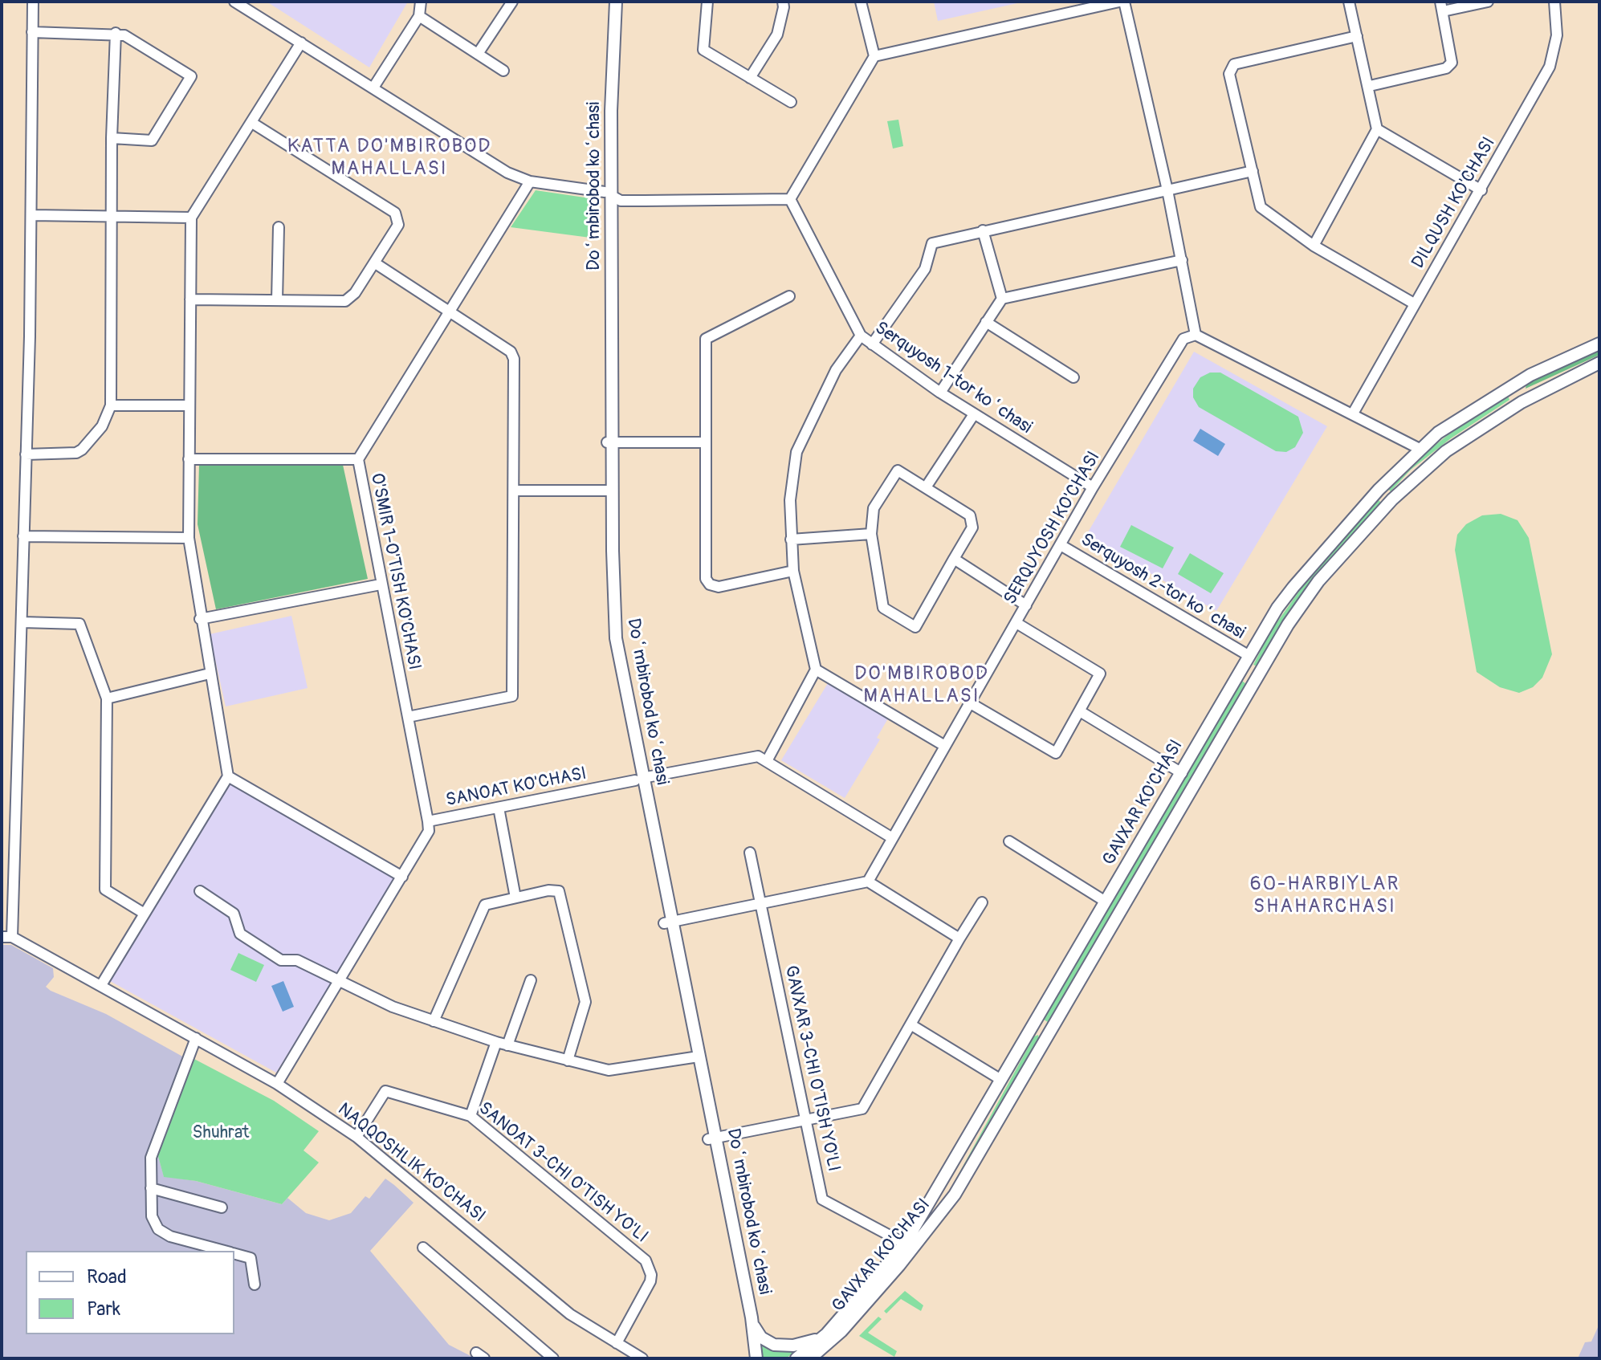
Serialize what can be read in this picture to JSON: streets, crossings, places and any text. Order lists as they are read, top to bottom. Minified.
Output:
{"streets":{"main road":["Doʻmbirobod koʻchasi","GAVXAR KO'CHASI"],"street":["DILQUSH KO'CHASI","Serquyosh 1-tor koʻchasi","SERQUYOSH KO'CHASI","O'SMIR 1-O'TISH KO'CHASI","Serquyosh 2-tor koʻchasi","SANOAT KO'CHASI","GAVXAR 3-CHI O'TISH YO'LI","NAQQOSHLIK KO'CHASI","SANOAT 3-CHI O'TISH YO'LI"]},"crossings":[["Doʻmbirobod koʻchasi","SANOAT KO'CHASI"],["Serquyosh 1-tor koʻchasi","SERQUYOSH KO'CHASI"],["SERQUYOSH KO'CHASI","Serquyosh 2-tor koʻchasi"],["O'SMIR 1-O'TISH KO'CHASI","SANOAT KO'CHASI"],["Serquyosh 2-tor koʻchasi","GAVXAR KO'CHASI"],["SANOAT KO'CHASI","NAQQOSHLIK KO'CHASI"],["GAVXAR KO'CHASI","GAVXAR 3-CHI O'TISH YO'LI"],["NAQQOSHLIK KO'CHASI","SANOAT 3-CHI O'TISH YO'LI"]],"districts":["KATTA DO'MBIROBOD MAHALLASI","DO'MBIROBOD MAHALLASI","60-HARBIYLAR SHAHARCHASI"],"parks":["Shuhrat"],"legend":["Road","Park"]}
